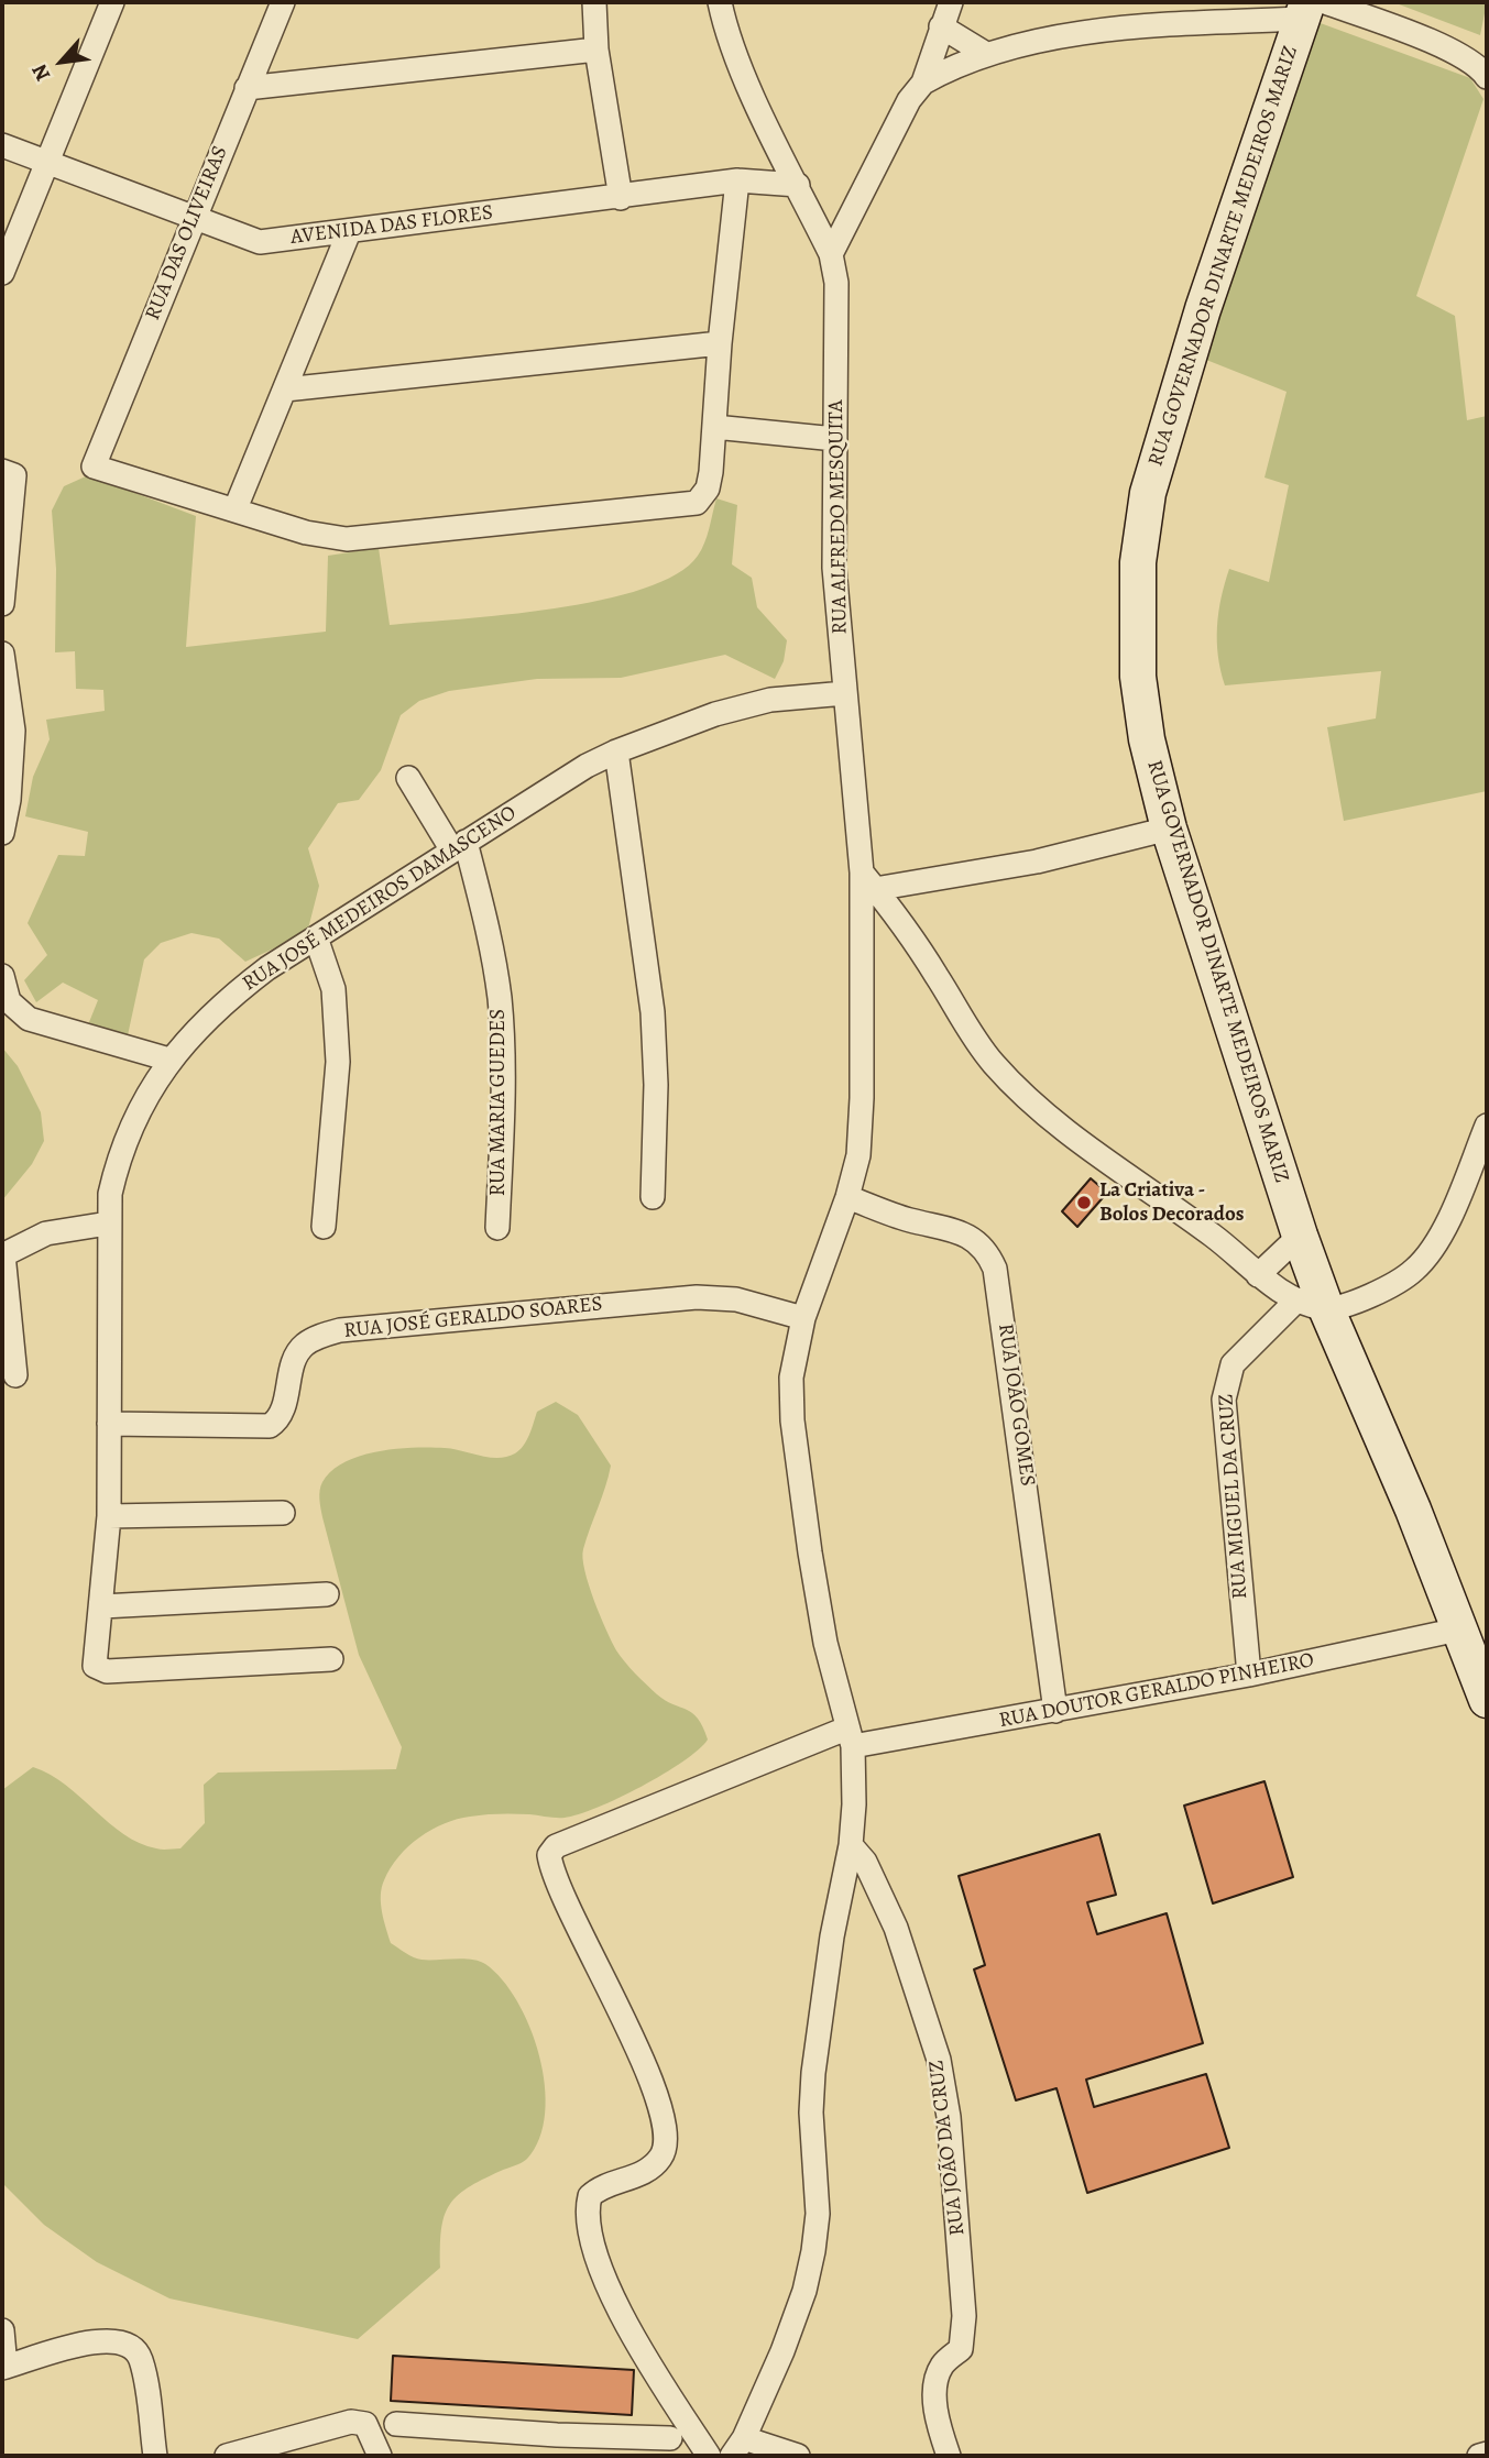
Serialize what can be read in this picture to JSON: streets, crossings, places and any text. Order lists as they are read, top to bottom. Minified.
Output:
{"streets":{"main road":["RUA GOVERNADOR DINARTE MEDEIROS MARIZ"],"street":["AVENIDA DAS FLORES","RUA DAS OLIVEIRAS","RUA ALFREDO MESQUITA","RUA JOSÉ MEDEIROS DAMASCENO","RUA MARIA GUEDES","RUA JOSÉ GERALDO SOARES","RUA JOÃO GOMES","RUA MIGUEL DA CRUZ","RUA DOUTOR GERALDO PINHEIRO","RUA JOÃO DA CRUZ"]},"crossings":[["AVENIDA DAS FLORES","RUA DAS OLIVEIRAS"],["RUA GOVERNADOR DINARTE MEDEIROS MARIZ","RUA MIGUEL DA CRUZ"],["RUA GOVERNADOR DINARTE MEDEIROS MARIZ","RUA DOUTOR GERALDO PINHEIRO"],["RUA ALFREDO MESQUITA","RUA JOSÉ MEDEIROS DAMASCENO"],["RUA ALFREDO MESQUITA","RUA JOSÉ GERALDO SOARES"],["RUA ALFREDO MESQUITA","RUA JOÃO GOMES"],["RUA ALFREDO MESQUITA","RUA DOUTOR GERALDO PINHEIRO"],["RUA ALFREDO MESQUITA","RUA JOÃO DA CRUZ"],["RUA JOSÉ MEDEIROS DAMASCENO","RUA MARIA GUEDES"],["RUA JOSÉ MEDEIROS DAMASCENO","RUA JOSÉ GERALDO SOARES"],["RUA JOÃO GOMES","RUA DOUTOR GERALDO PINHEIRO"],["RUA MIGUEL DA CRUZ","RUA DOUTOR GERALDO PINHEIRO"]],"places":["La Criativa - Bolos Decorados"],"north":"bottom left"}
